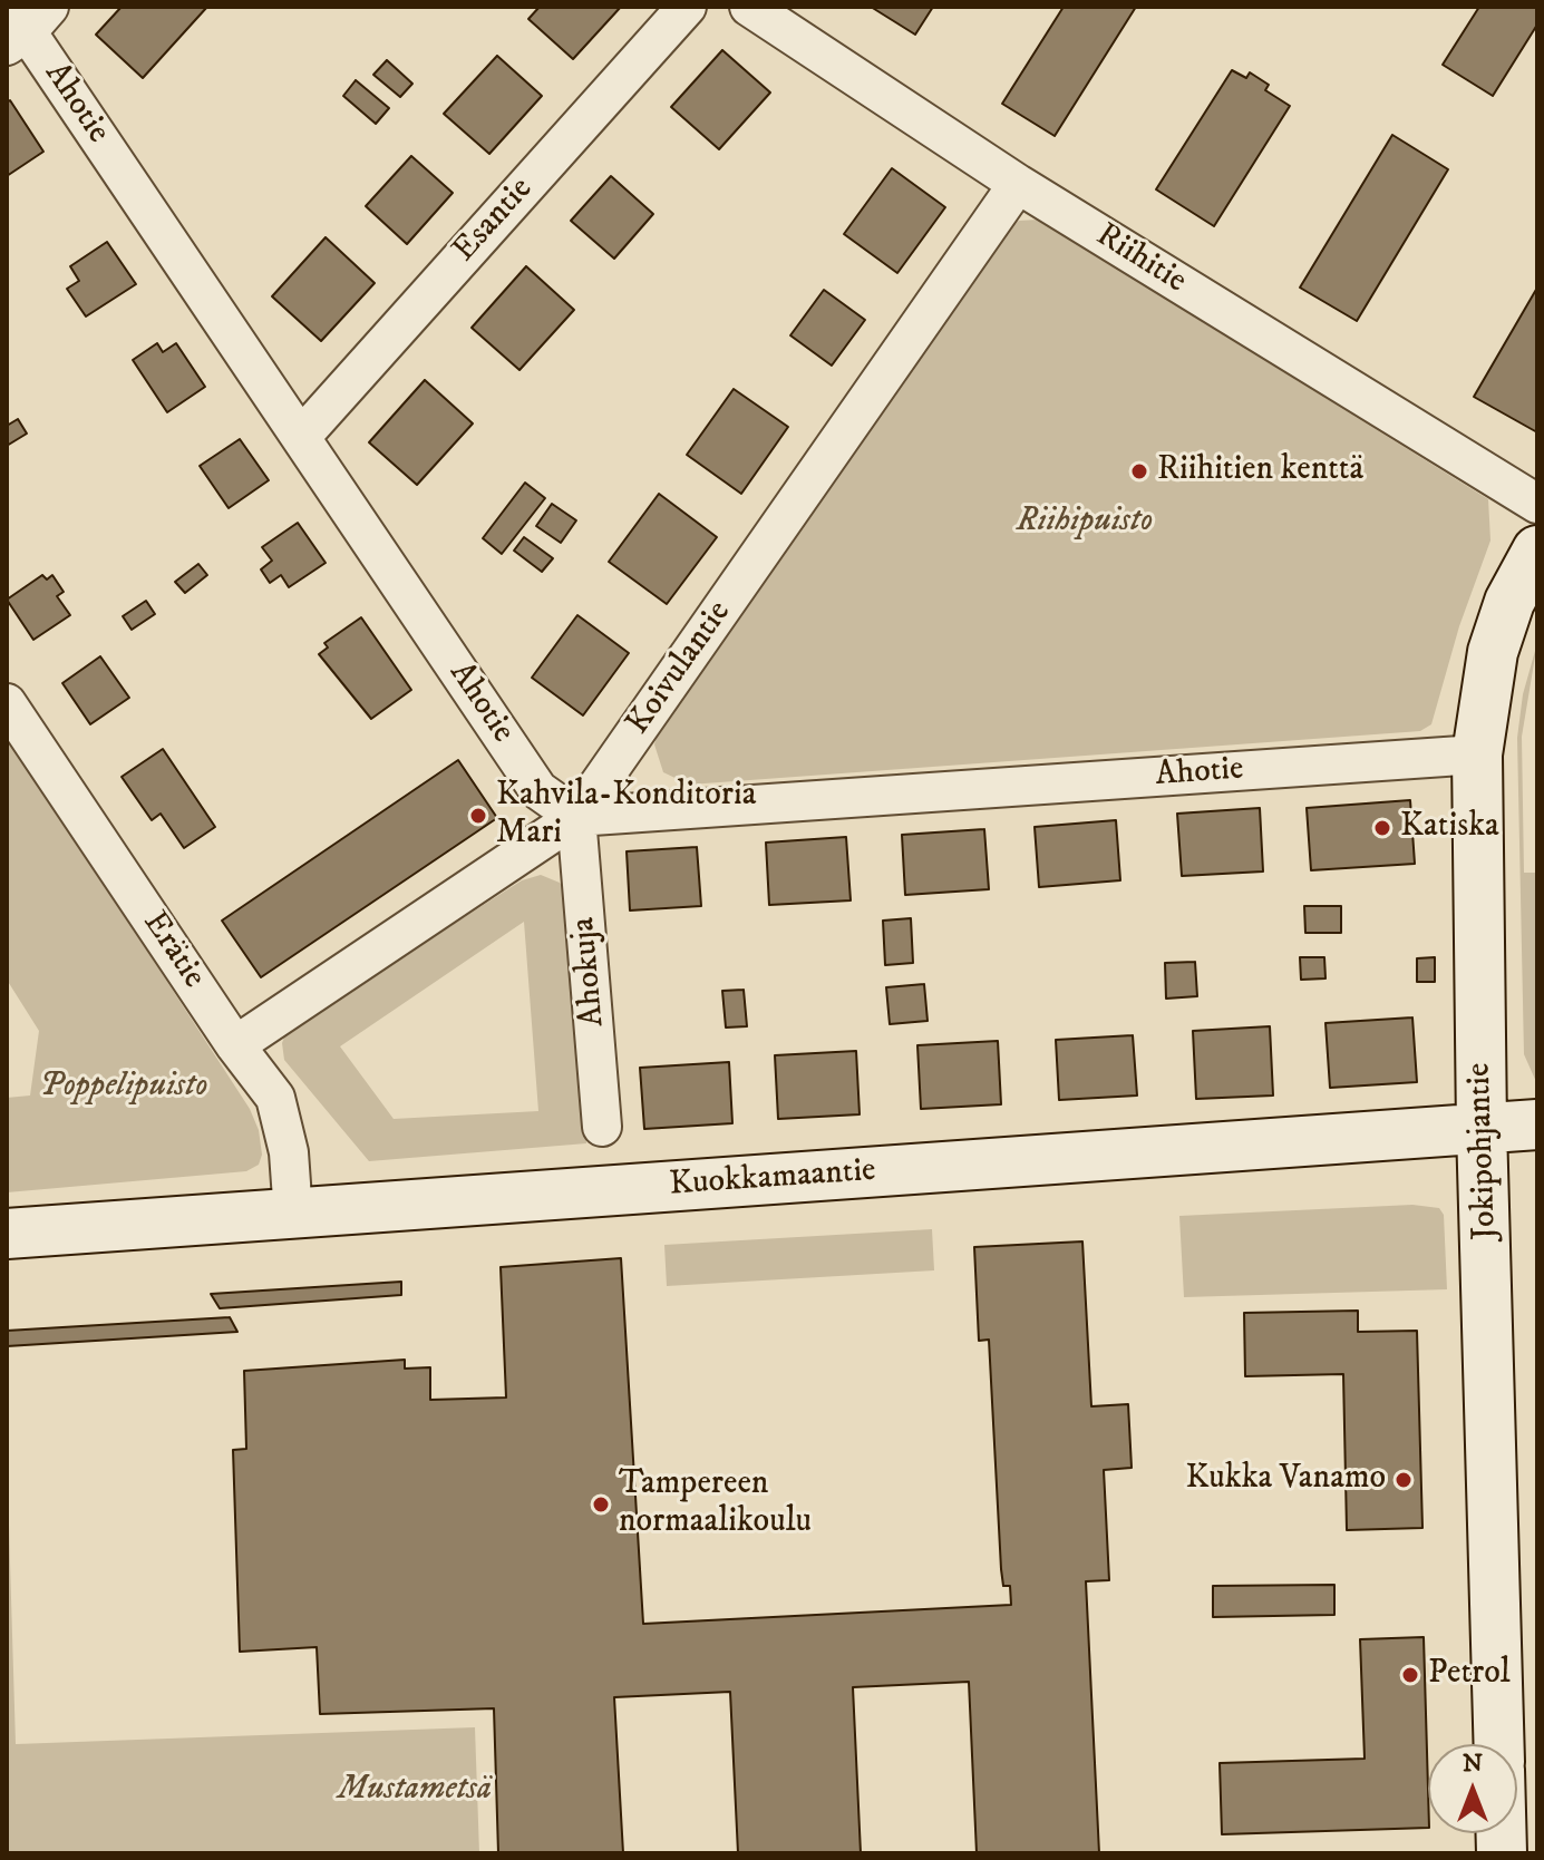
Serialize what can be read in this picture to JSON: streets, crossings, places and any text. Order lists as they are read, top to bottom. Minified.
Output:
{"streets":{"main road":["Jokipohjantie","Kuokkamaantie"],"street":["Ahotie","Esantie","Riihitie","Koivulantie","Erätie","Ahokuja"]},"crossings":[["Ahotie","Esantie"],["Ahotie","Koivulantie"],["Ahotie","Ahokuja"],["Ahotie","Jokipohjantie"],["Riihitie","Koivulantie"],["Koivulantie","Erätie"],["Koivulantie","Ahokuja"],["Erätie","Kuokkamaantie"],["Jokipohjantie","Kuokkamaantie"]],"parks":["Riihipuisto","Poppelipuisto","Mustametsä"],"places":["Riihitien kenttä","Kahvila-Konditoria Mari","Katiska","Kukka Vanamo","Tampereen normaalikoulu","Petrol"],"north":"top"}
